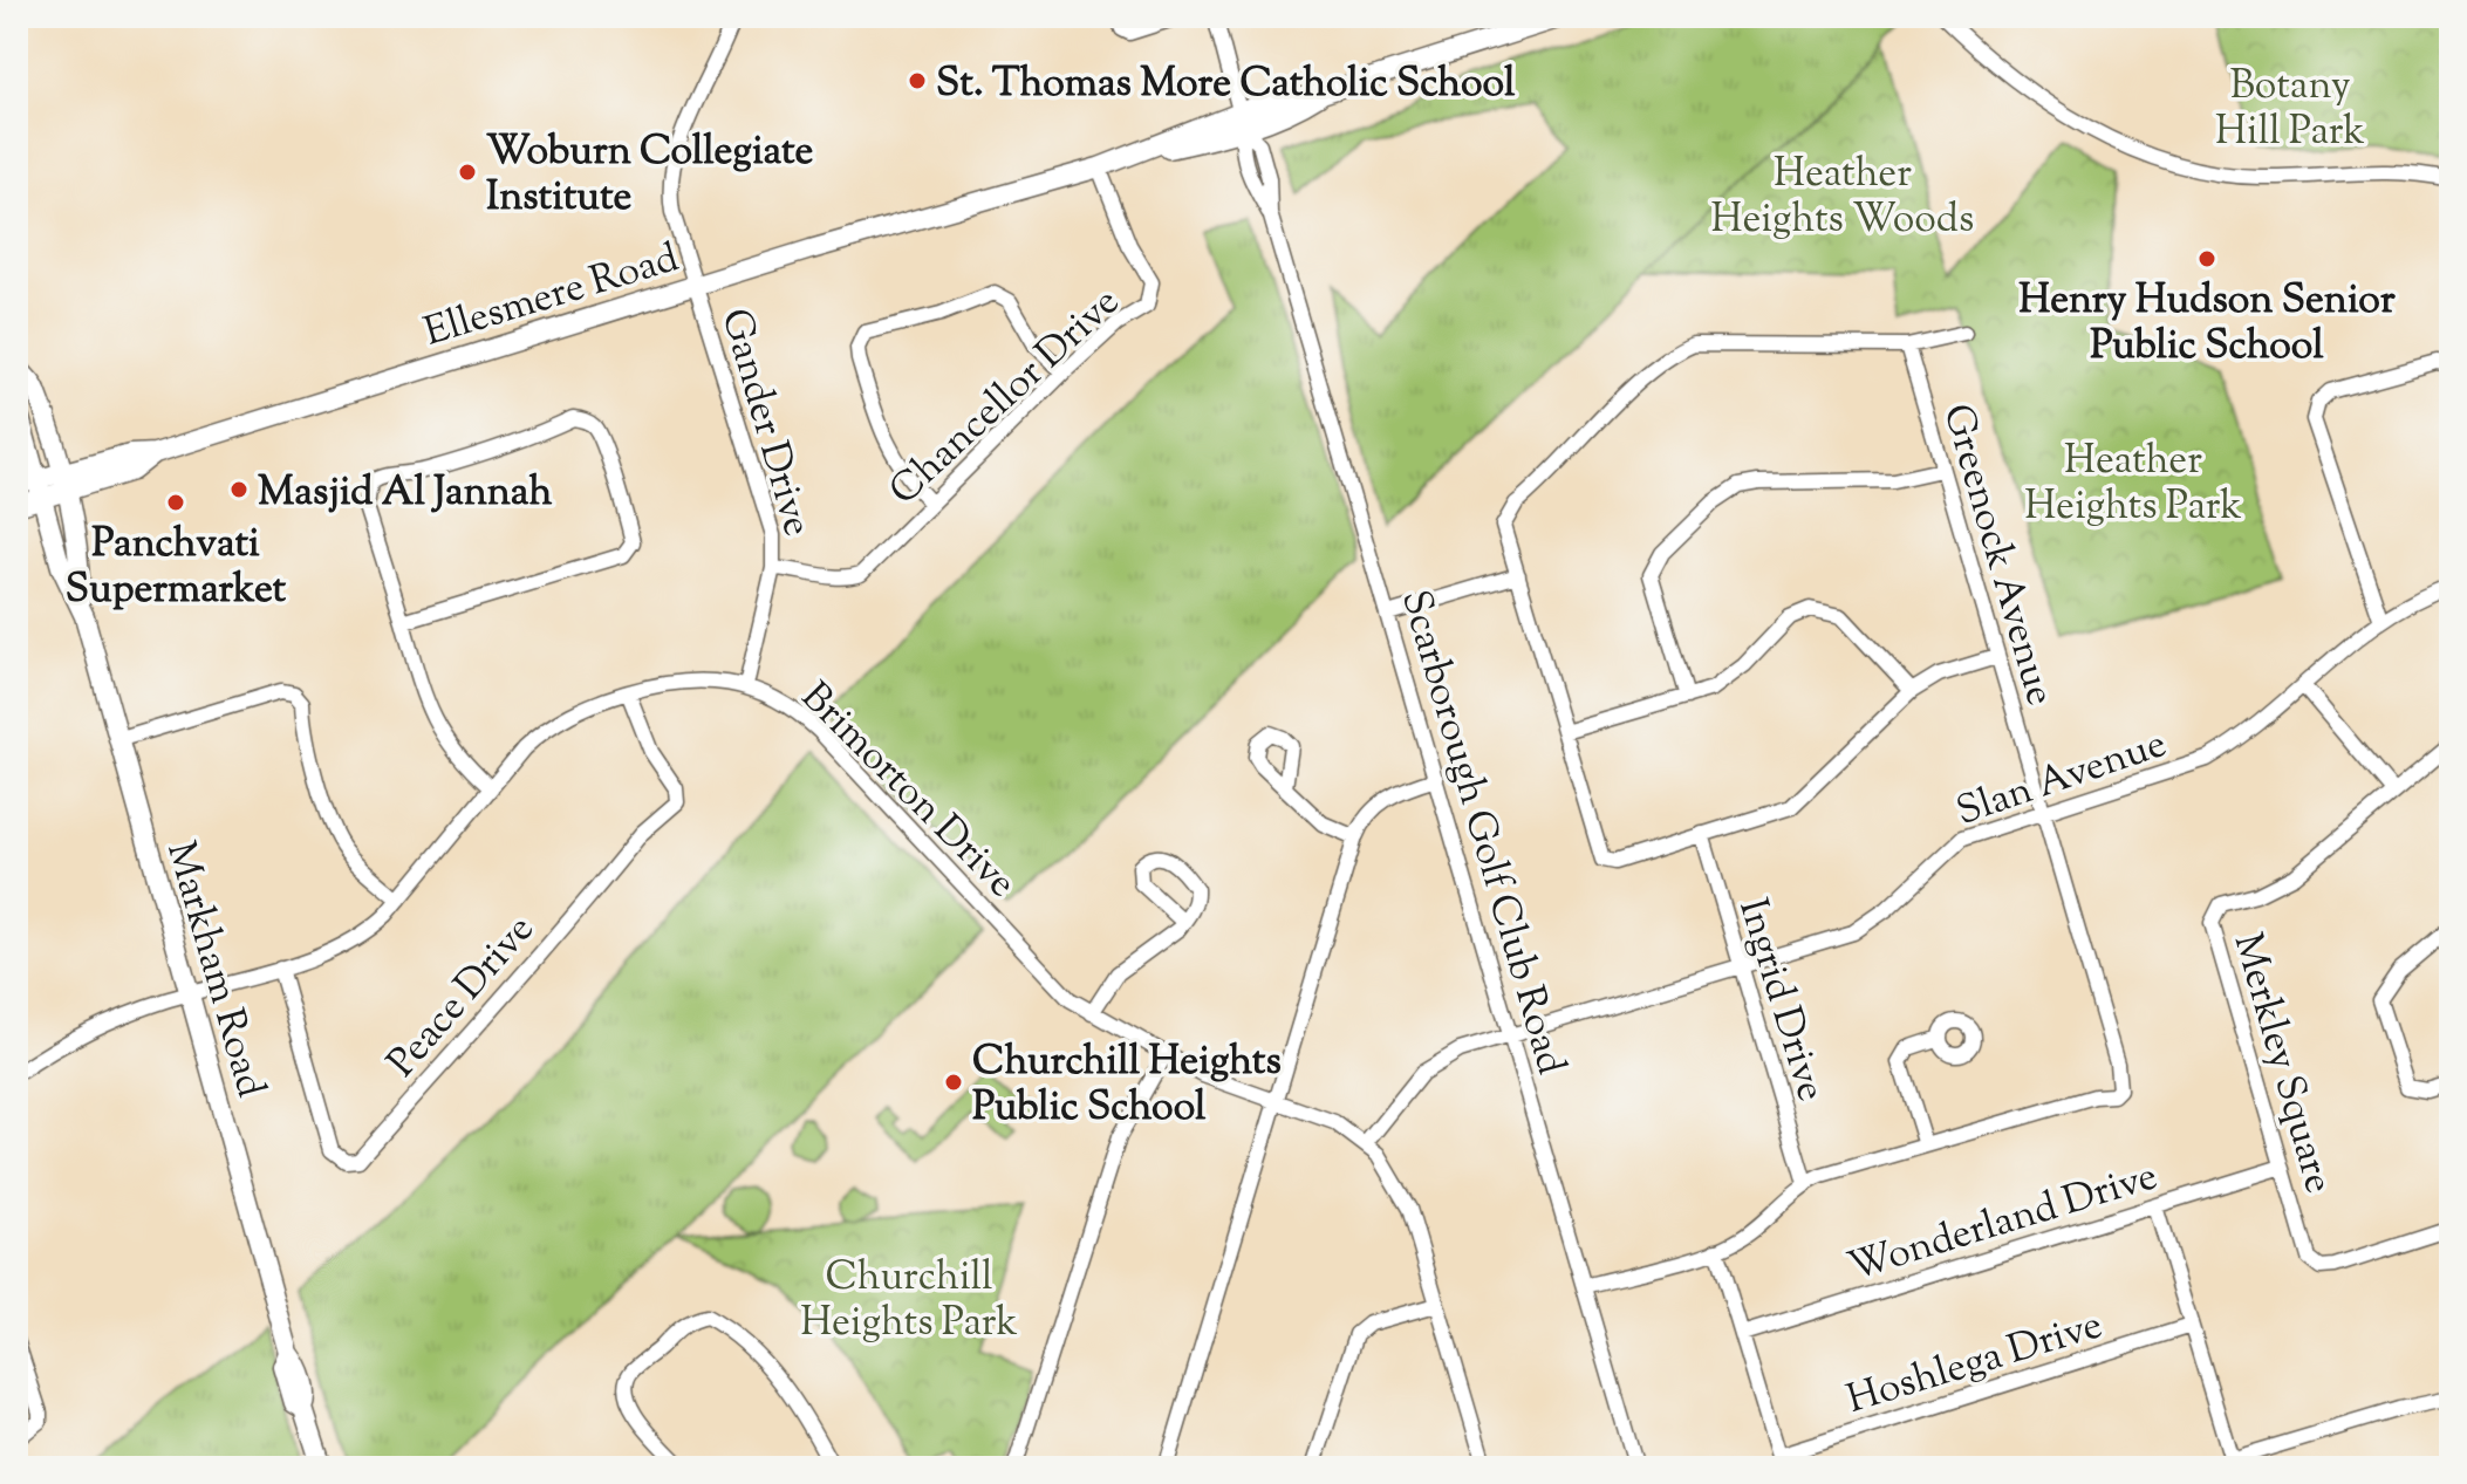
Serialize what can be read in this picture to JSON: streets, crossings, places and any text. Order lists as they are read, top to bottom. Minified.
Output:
{"streets":{"main road":["Ellesmere Road","Markham Road"],"street":["Chancellor Drive","Gander Drive","Greenock Avenue","Slan Avenue","Brimorton Drive","Scarborough Golf Club Road","Peace Drive","Ingrid Drive","Merkley Square","Wonderland Drive","Hoshlega Drive"]},"crossings":[["Ellesmere Road","Chancellor Drive"],["Ellesmere Road","Gander Drive"],["Ellesmere Road","Scarborough Golf Club Road"],["Ellesmere Road","Markham Road"],["Chancellor Drive","Gander Drive"],["Gander Drive","Brimorton Drive"],["Greenock Avenue","Slan Avenue"],["Greenock Avenue","Scarborough Golf Club Road"],["Greenock Avenue","Ingrid Drive"],["Slan Avenue","Brimorton Drive"],["Slan Avenue","Scarborough Golf Club Road"],["Slan Avenue","Ingrid Drive"],["Brimorton Drive","Markham Road"],["Brimorton Drive","Peace Drive"],["Merkley Square","Wonderland Drive"]],"parks":["Botany Hill Park","Heather Heights Woods","Heather Heights Park","Churchill Heights Park"],"places":["St. Thomas More Catholic School","Woburn Collegiate Institute","Henry Hudson Senior Public School","Masjid Al Jannah","Panchvati Supermarket","Churchill Heights Public School"]}
